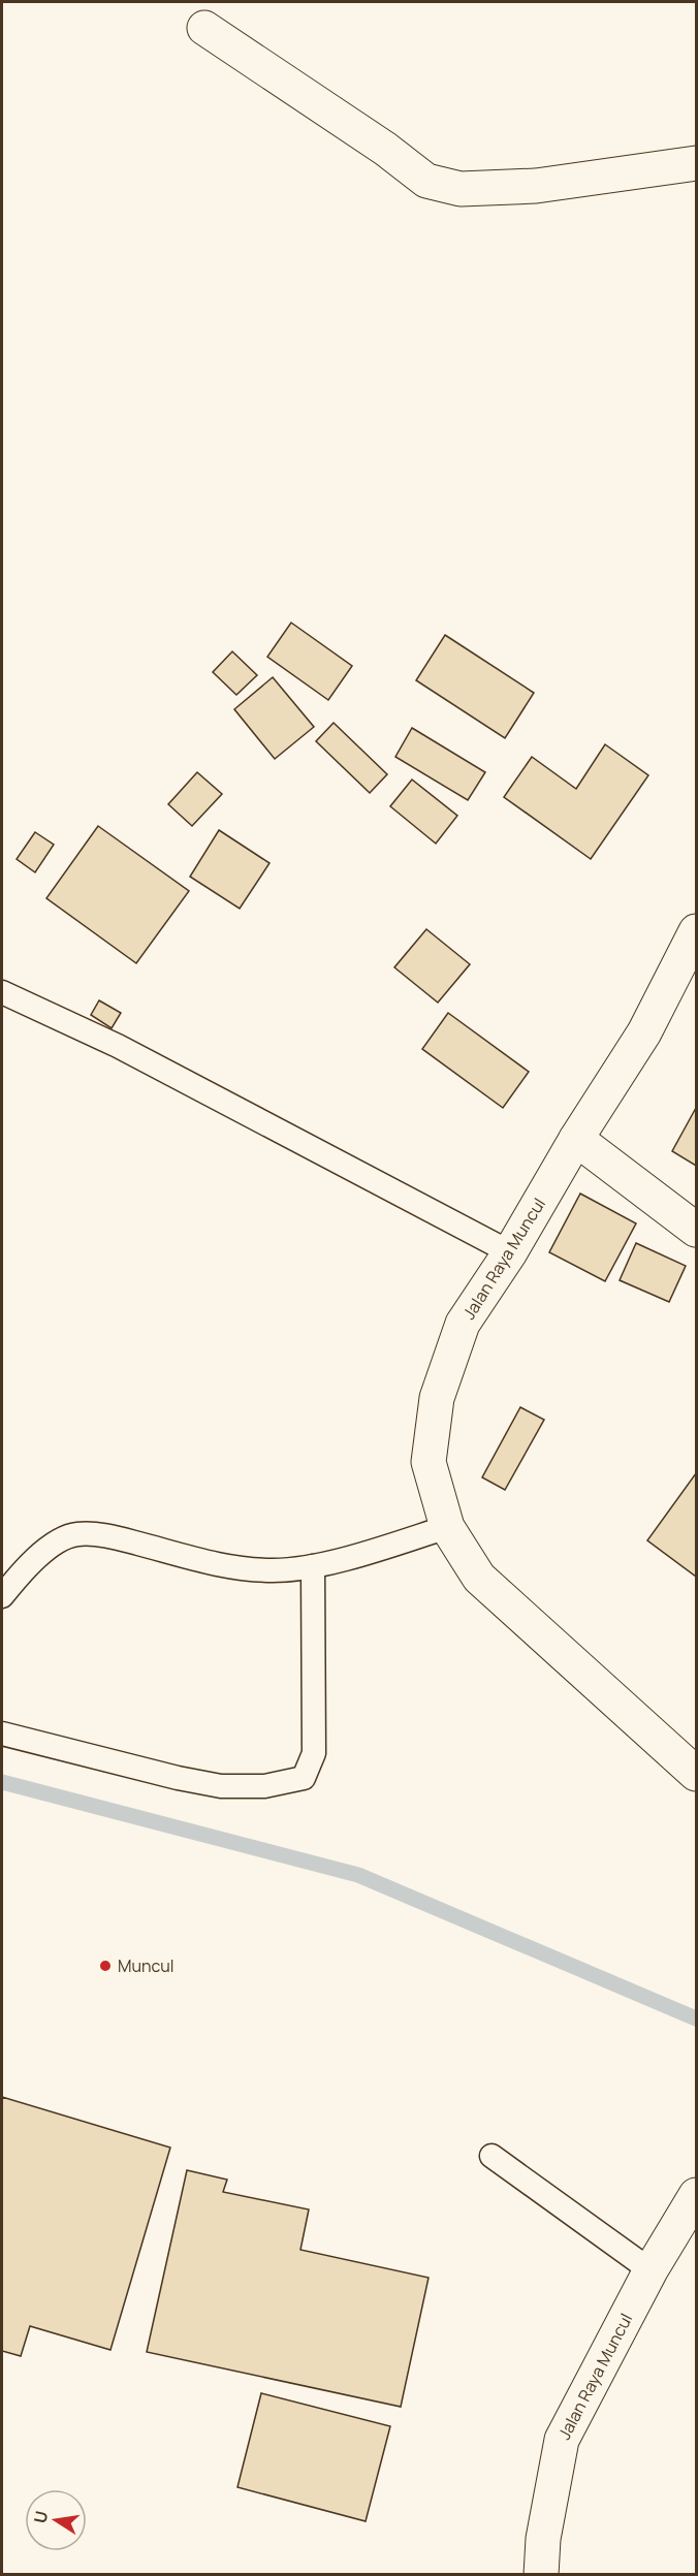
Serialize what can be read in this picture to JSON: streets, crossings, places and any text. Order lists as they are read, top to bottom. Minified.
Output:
{"streets":{"main road":["Jalan Raya Muncul"]},"places":["Muncul"],"north":"left"}
